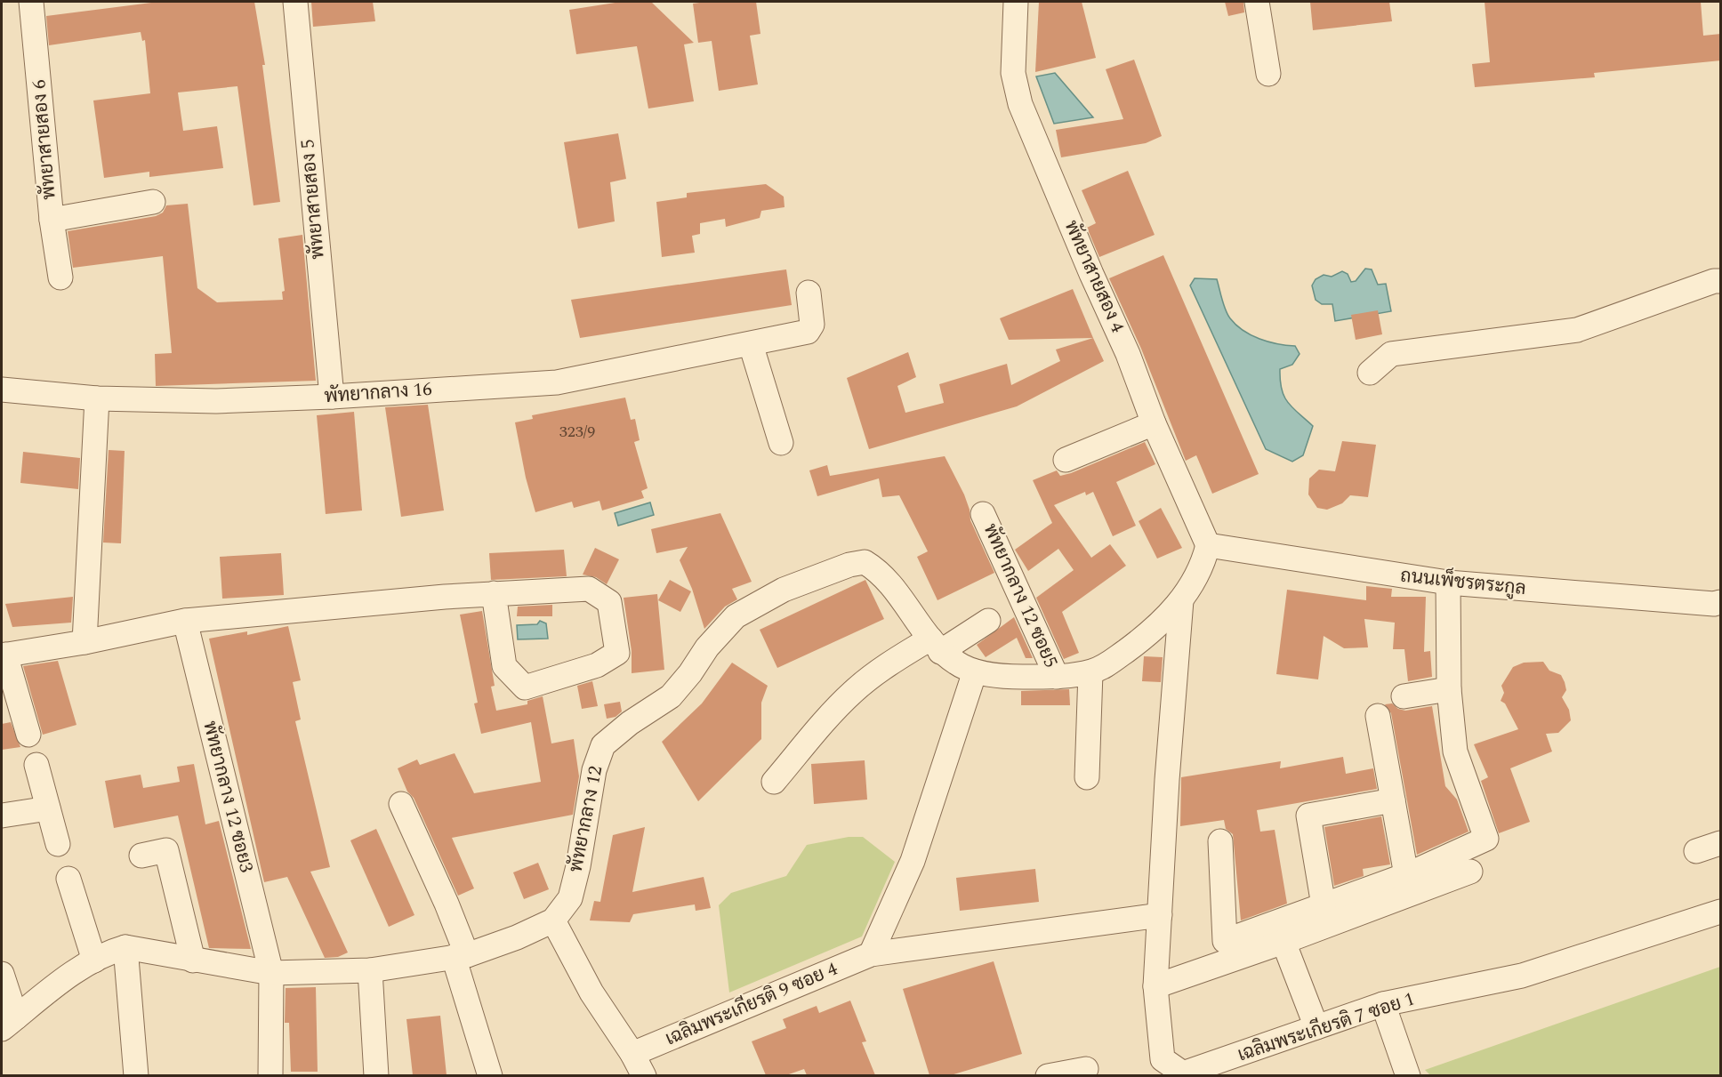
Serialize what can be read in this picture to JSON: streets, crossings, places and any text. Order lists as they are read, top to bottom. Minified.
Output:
{"streets":{"street":["พัทยาสายสอง 6","พัทยาสายสอง 5","พัทยาสายสอง 4","พัทยากลาง 16","ถนนเพ็ชรตระกูล","พัทยากลาง 12 ซอย5","พัทยากลาง 12 ซอย3","พัทยากลาง 12","เฉลิมพระเกียรติ 9 ซอย 4","เฉลิมพระเกียรติ 7 ซอย 1"]},"crossings":[["พัทยาสายสอง 5","พัทยากลาง 16"],["พัทยาสายสอง 4","ถนนเพ็ชรตระกูล"],["พัทยาสายสอง 4","พัทยากลาง 12"],["ถนนเพ็ชรตระกูล","พัทยากลาง 12"],["พัทยากลาง 12 ซอย5","พัทยากลาง 12"],["พัทยากลาง 12 ซอย3","พัทยากลาง 12"],["พัทยากลาง 12","เฉลิมพระเกียรติ 7 ซอย 1"],["เฉลิมพระเกียรติ 9 ซอย 4","เฉลิมพระเกียรติ 7 ซอย 1"]],"house_numbers":["323/9"]}
